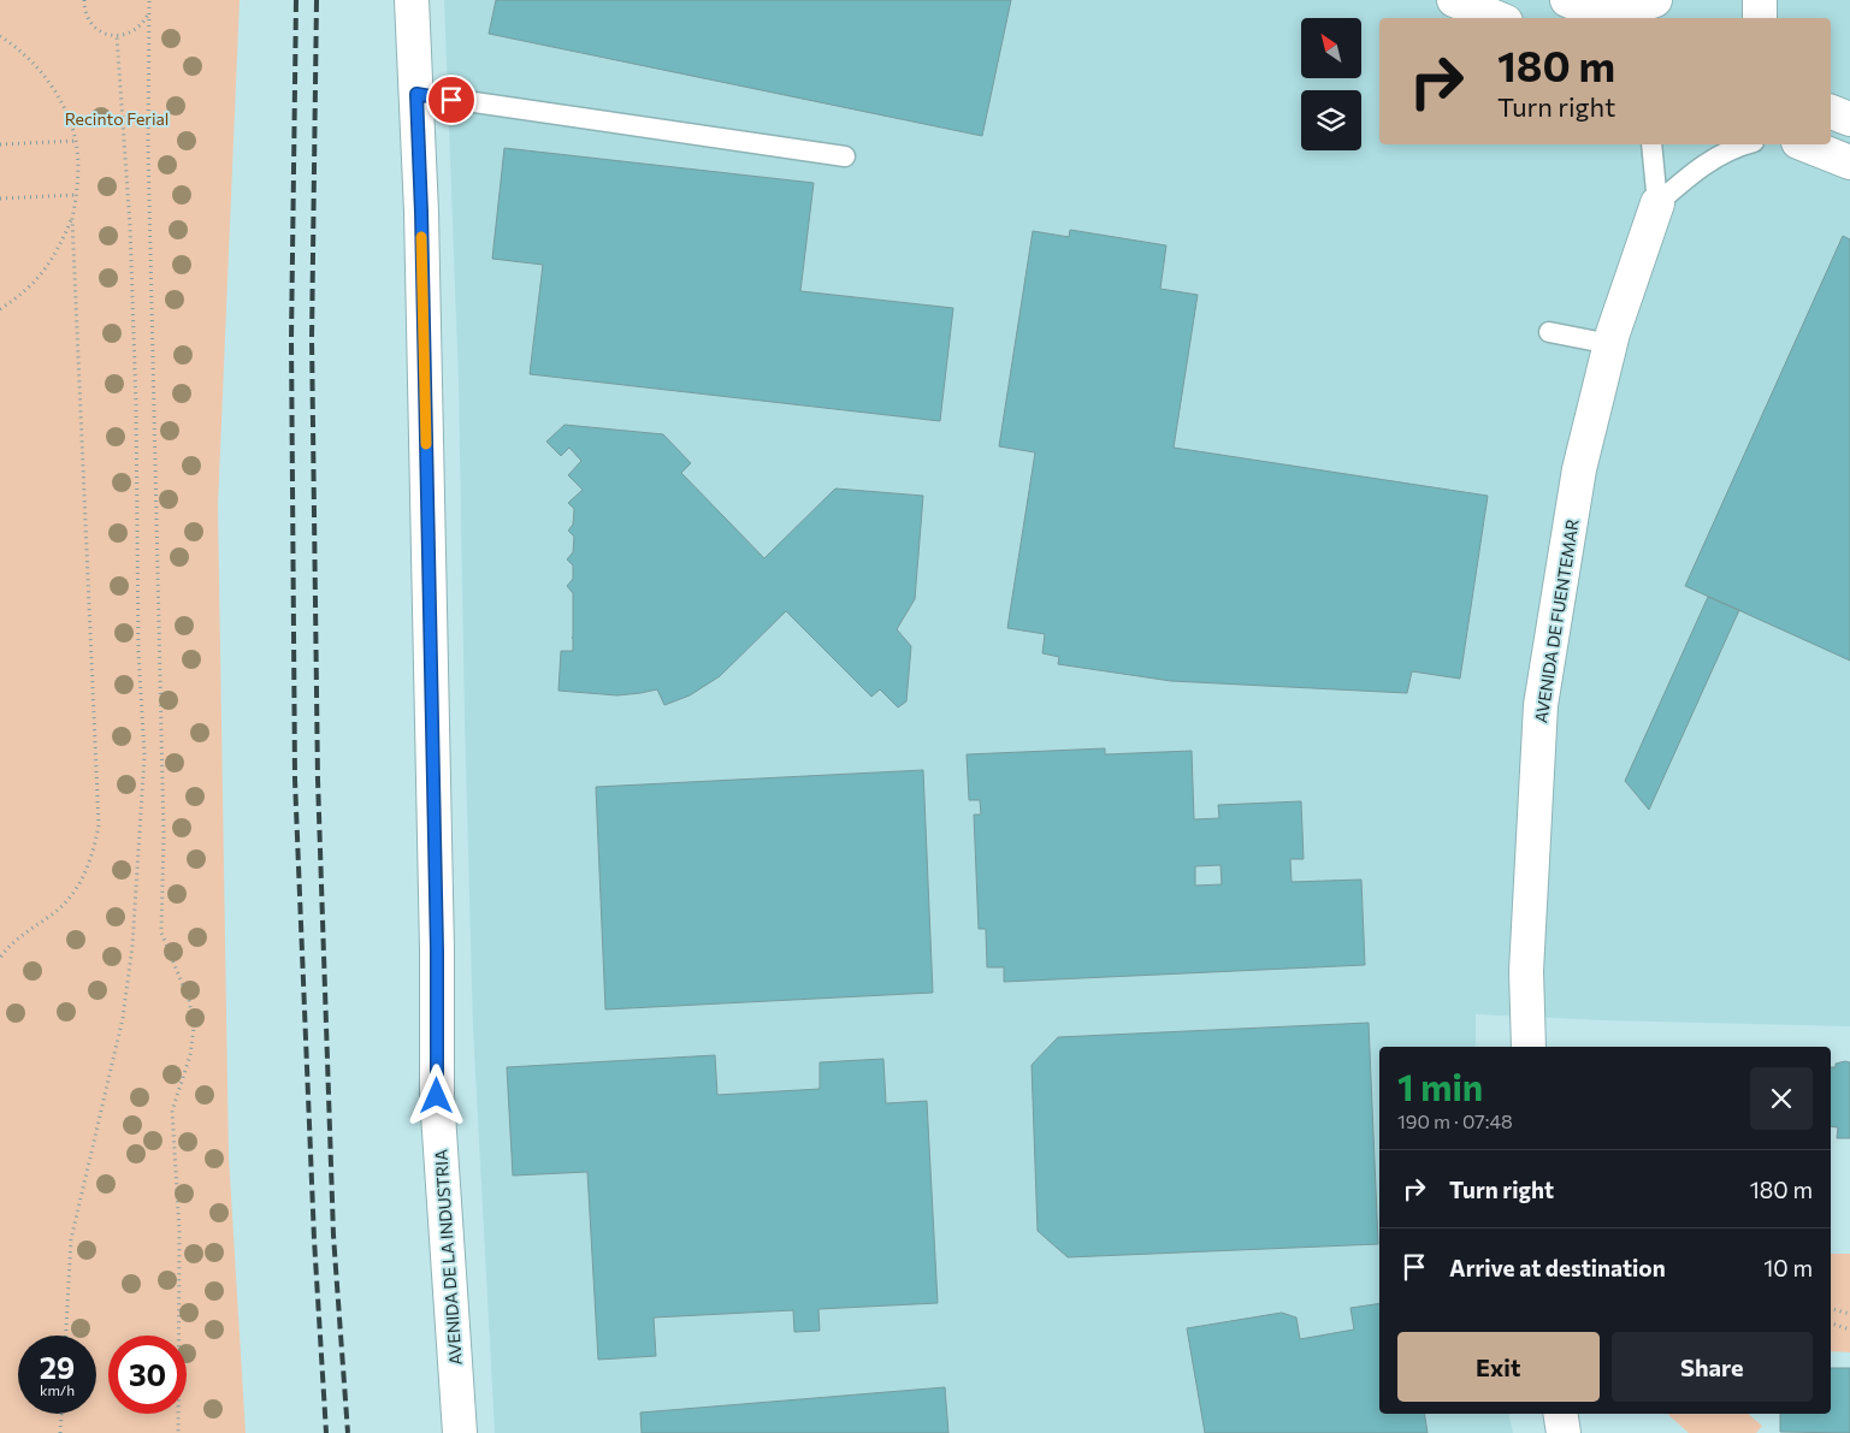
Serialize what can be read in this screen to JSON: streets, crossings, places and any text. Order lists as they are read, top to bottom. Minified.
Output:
{"streets":{"street":["AVENIDA DE FUENTEMAR","AVENIDA DE LA INDUSTRIA"]},"parks":["Recinto Ferial"],"north":"top left","page":{"turn":["180 m","Turn right"],"heading":["1 min","190 m · 07:48"],"list":[{"name":"Turn right","value":"180 m"},{"name":"Arrive at destination","value":"10 m"}],"buttons":["Exit","Share"],"speed":"29 km/h","limit":"30"}}
